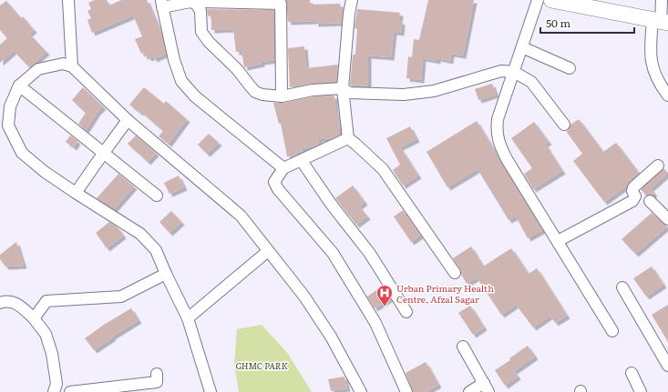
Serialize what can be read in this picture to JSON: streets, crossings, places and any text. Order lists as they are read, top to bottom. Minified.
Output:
{"parks":["GHMC PARK"],"places":{"hospital":["Urban Primary Health Centre, Afzal Sagar"]},"scale_bar":"50 m"}
